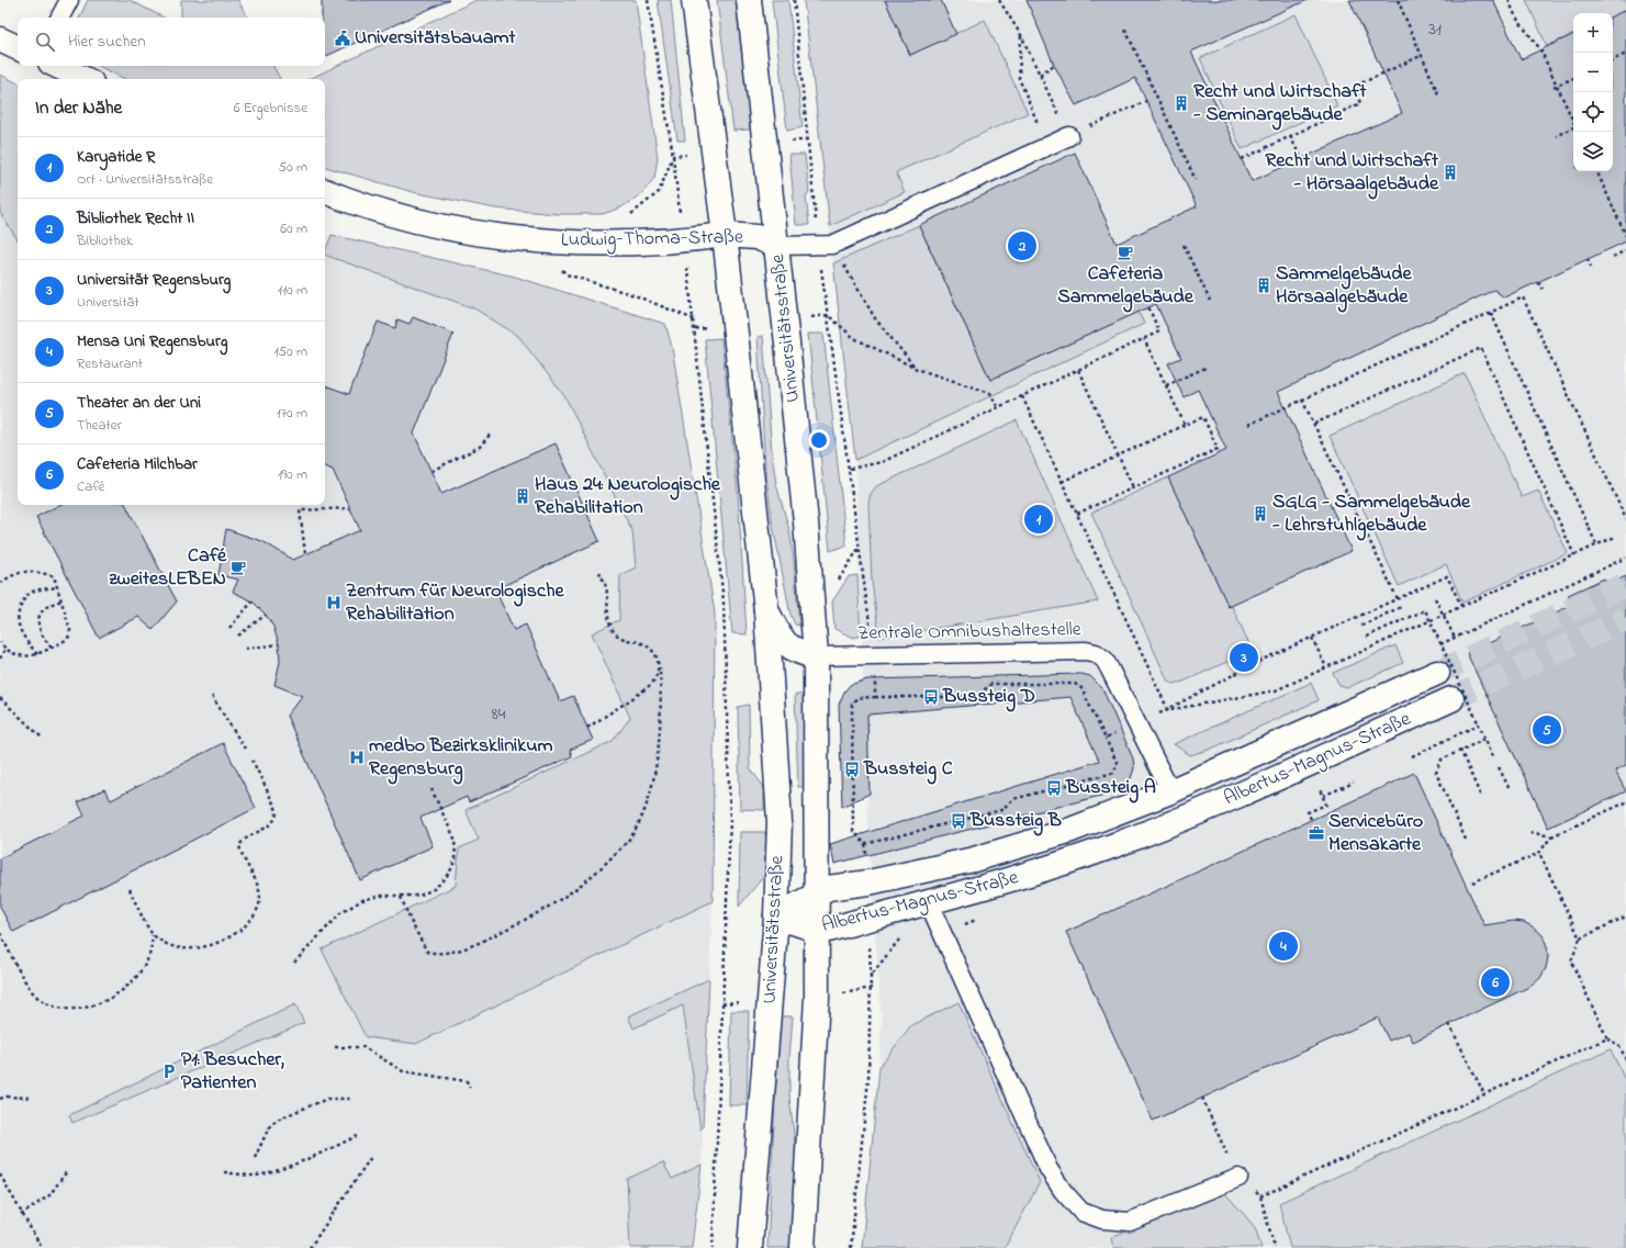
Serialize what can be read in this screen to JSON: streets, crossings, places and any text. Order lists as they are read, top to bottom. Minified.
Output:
{"streets":{"street":["Ludwig-Thoma-Straße","Universitätsstraße","Albertus-Magnus-Straße"],"lane":["Zentrale Omnibushaltestelle"]},"crossings":[["Ludwig-Thoma-Straße","Universitätsstraße"],["Universitätsstraße","Zentrale Omnibushaltestelle"],["Universitätsstraße","Albertus-Magnus-Straße"],["Zentrale Omnibushaltestelle","Albertus-Magnus-Straße"]],"places":{"public building":["Universitätsbauamt"],"building":["Recht und Wirtschaft - Seminargebäude","Recht und Wirtschaft - Hörsaalgebäude","Sammelgebäude Hörsaalgebäude","Haus 24: Neurologische Rehabilitation","SGLG - Sammelgebäude - Lehrstuhlgebäude"],"cafe":["Cafeteria Sammelgebäude","Café zweitesLEBEN"],"hospital":["Zentrum für Neurologische Rehabilitation","medbo Bezirksklinikum Regensburg"],"bus stop":["Bussteig D","Bussteig C","Bussteig A","Bussteig B"],"office":["Servicebüro Mensakarte"],"parking":["P1: Besucher, Patienten"]},"house_numbers":["31","84"],"page":{"map_buttons":["+","−"],"search":"Hier suchen","heading":["In der Nähe","6 Ergebnisse"],"list":[{"mark":"1","name":"Karyatide R","note":"Ort · Universitätsstraße","value":"50 m"},{"mark":"2","name":"Bibliothek Recht II","note":"Bibliothek","value":"60 m"},{"mark":"3","name":"Universität Regensburg","note":"Universität","value":"110 m"},{"mark":"4","name":"Mensa Uni Regensburg","note":"Restaurant","value":"150 m"},{"mark":"5","name":"Theater an der Uni","note":"Theater","value":"170 m"},{"mark":"6","name":"Cafeteria Milchbar","note":"Café","value":"190 m"}],"pins":["2","1","3","5","4","6"]}}
